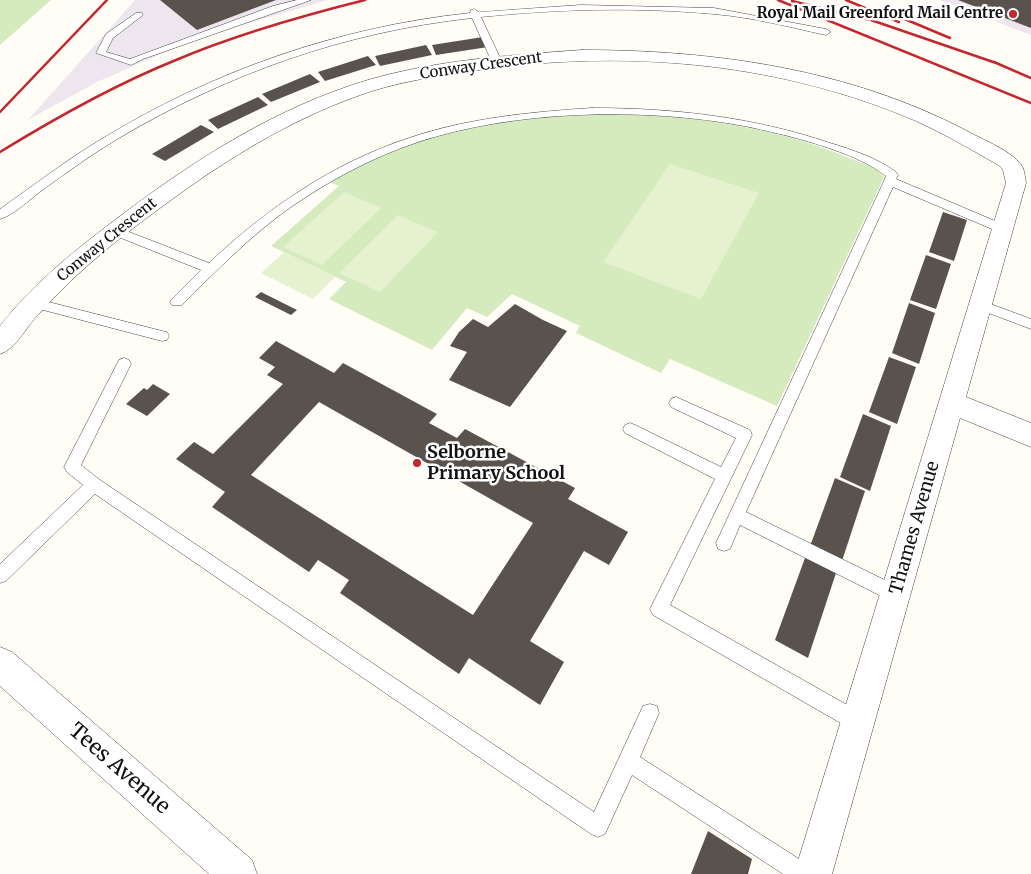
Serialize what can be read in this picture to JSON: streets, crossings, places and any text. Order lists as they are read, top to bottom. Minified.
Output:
{"streets":{"street":["Conway Crescent","Thames Avenue","Tees Avenue"]},"crossings":[["Conway Crescent","Thames Avenue"]],"places":["Royal Mail Greenford Mail Centre","Selborne Primary School"]}
